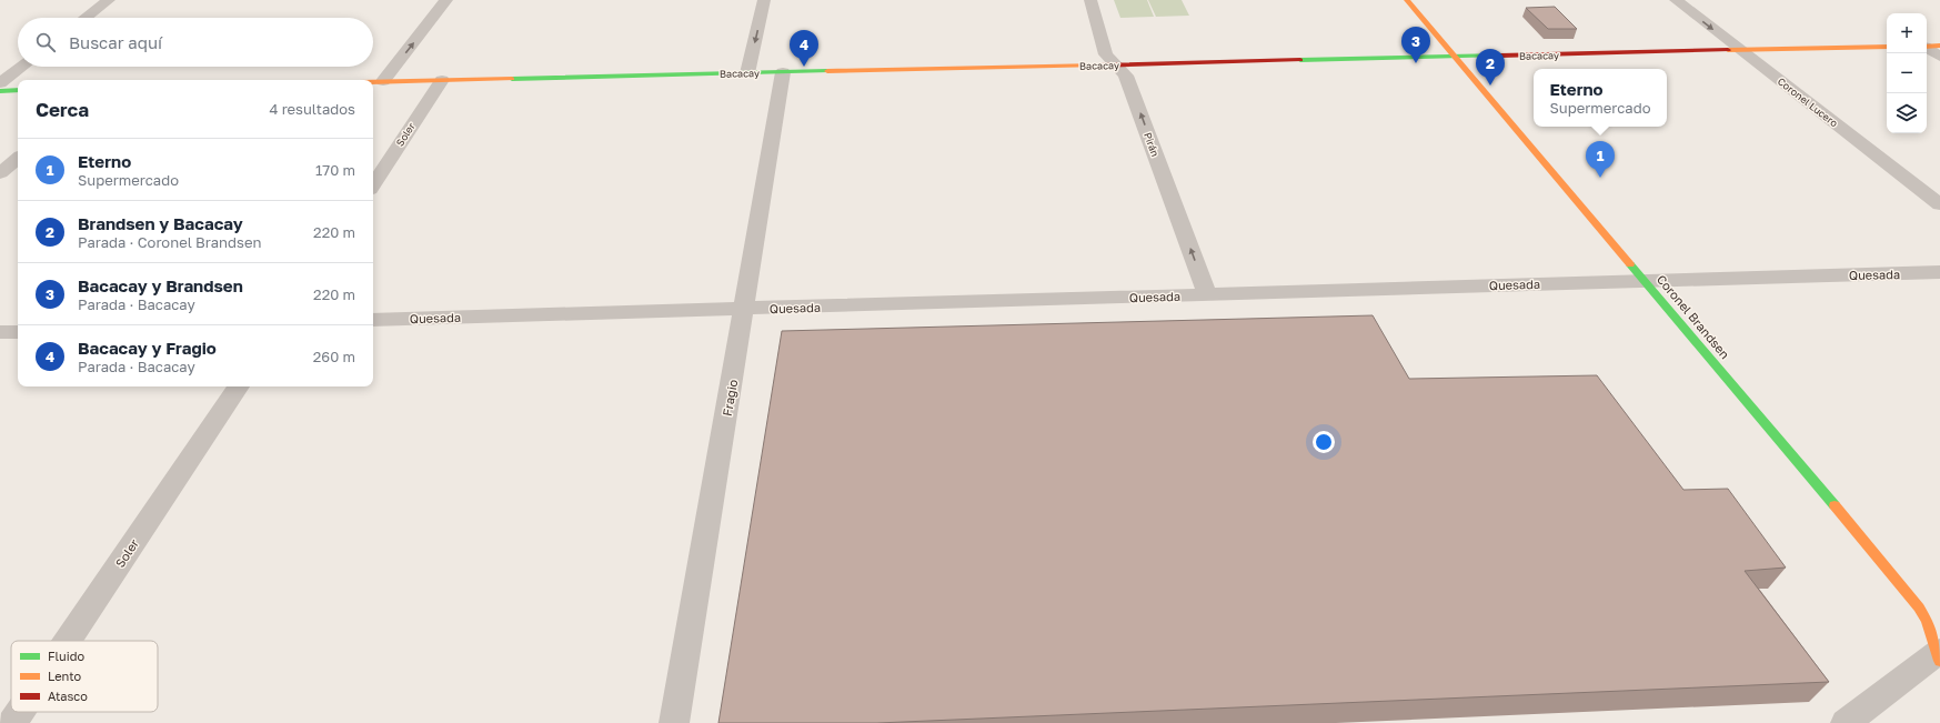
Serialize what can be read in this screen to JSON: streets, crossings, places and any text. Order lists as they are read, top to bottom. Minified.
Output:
{"streets":{"street":["Bacacay","Coronel Lucero","Soler","Pirán","Quesada","Coronel Brandsen","Fragio"]},"crossings":[["Bacacay","Coronel Lucero"],["Bacacay","Soler"],["Bacacay","Pirán"],["Bacacay","Coronel Brandsen"],["Bacacay","Fragio"],["Pirán","Quesada"],["Quesada","Coronel Brandsen"],["Quesada","Fragio"]],"one_way":["Pirán"],"legend":["Fluido","Lento","Atasco"],"page":{"map_buttons":["+","−"],"search":"Buscar aquí","pins":["3","4","2","1"],"popup":["Eterno","Supermercado"],"heading":["Cerca","4 resultados"],"list":[{"mark":"1","name":"Eterno","note":"Supermercado","value":"170 m"},{"mark":"2","name":"Brandsen y Bacacay","note":"Parada · Coronel Brandsen","value":"220 m"},{"mark":"3","name":"Bacacay y Brandsen","note":"Parada · Bacacay","value":"220 m"},{"mark":"4","name":"Bacacay y Fragio","note":"Parada · Bacacay","value":"260 m"}]}}
